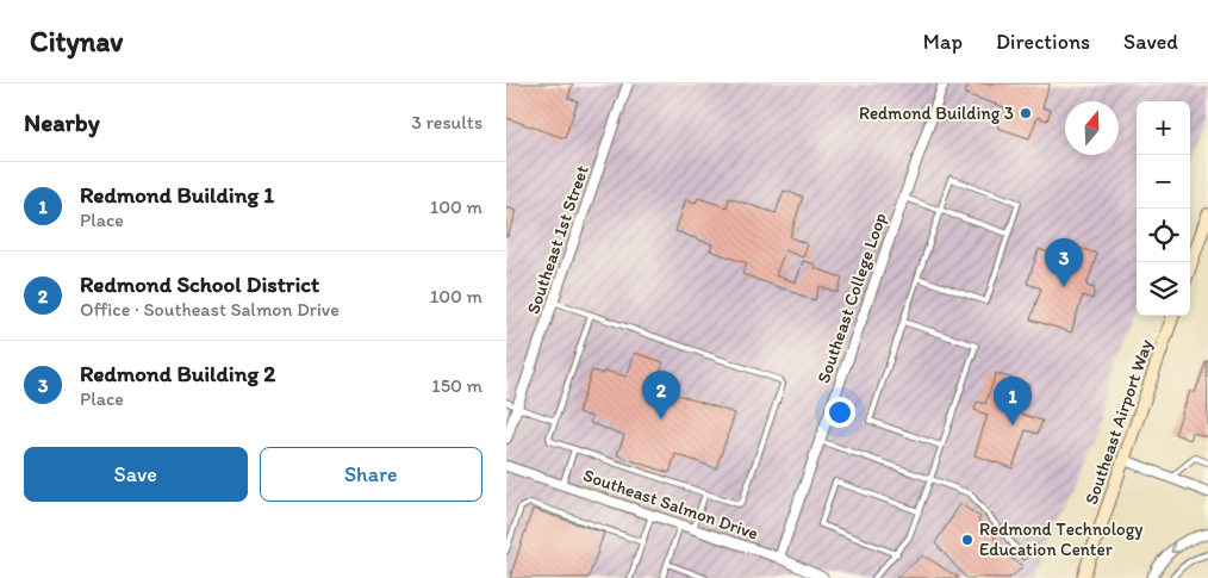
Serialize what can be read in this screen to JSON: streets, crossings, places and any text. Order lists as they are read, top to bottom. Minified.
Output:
{"streets":{"main road":["Southeast Airport Way"],"street":["Southeast 1st Street","Southeast College Loop","Southeast Salmon Drive"]},"crossings":[["Southeast College Loop","Southeast Salmon Drive"]],"places":["Redmond Building 3","Redmond Technology Education Center"],"north":"top","page":{"header":"Citynav","nav":["Map","Directions","Saved"],"heading":["Nearby","3 results"],"map_buttons":["+","−"],"list":[{"mark":"1","name":"Redmond Building 1","note":"Place","value":"100 m"},{"mark":"2","name":"Redmond School District","note":"Office · Southeast Salmon Drive","value":"100 m"},{"mark":"3","name":"Redmond Building 2","note":"Place","value":"150 m"}],"pins":["3","2","1"],"buttons":["Save","Share"]}}
